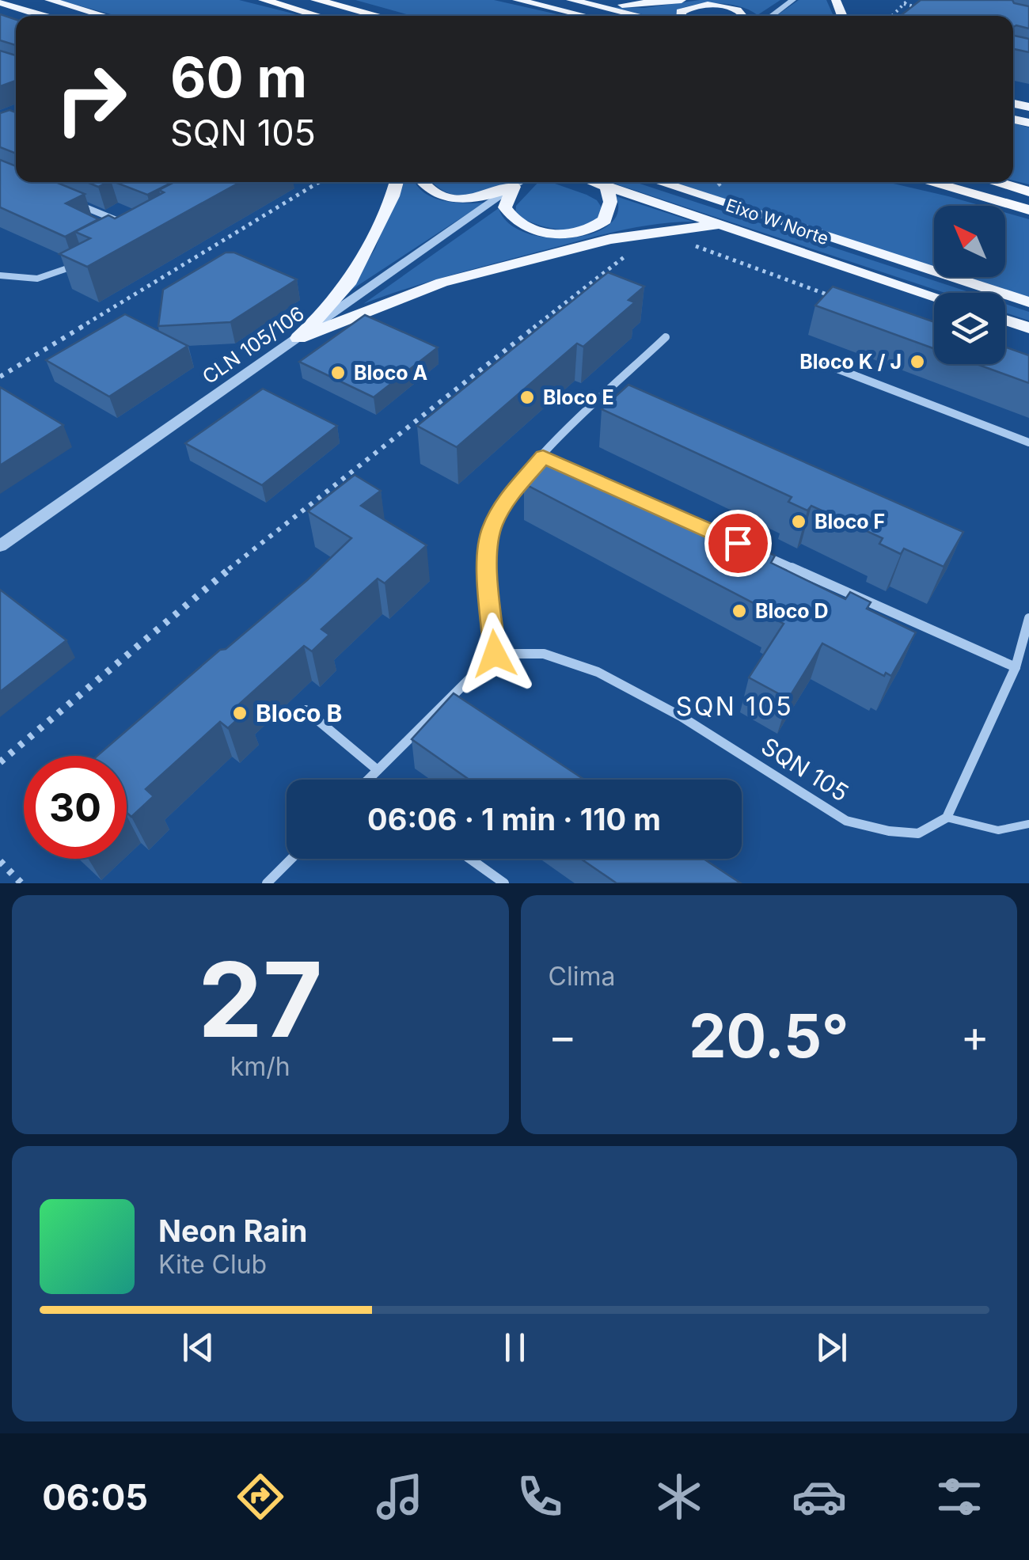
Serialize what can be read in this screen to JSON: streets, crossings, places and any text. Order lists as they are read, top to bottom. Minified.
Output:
{"streets":{"main road":["Eixo W Norte"],"street":["CLN 105/106","SQN 105"]},"districts":["SQN 105"],"places":["Bloco K / J","Bloco A","Bloco E","Bloco F","Bloco D","Bloco B"],"north":"top left","page":{"turn":["60 m","SQN 105"],"limit":"30","trip":"06:06 · 1 min · 110 m","tile":[["27","km/h"],"Clima"],"heat":["−","20.5°","+"],"song":["Neon Rain","Kite Club"],"tabs":"06:05"}}
